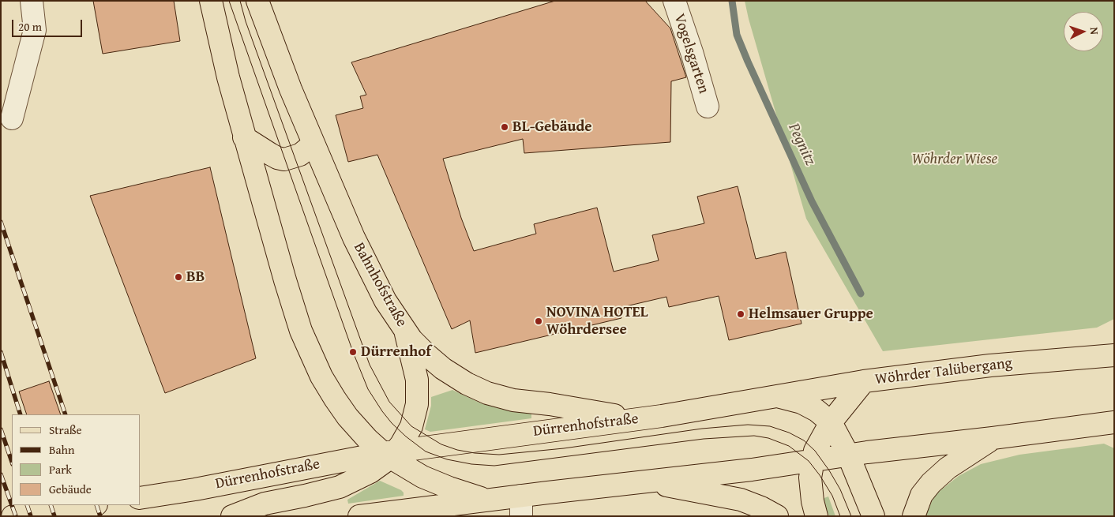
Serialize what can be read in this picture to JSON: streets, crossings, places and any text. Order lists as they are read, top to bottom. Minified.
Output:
{"streets":{"main road":["Bahnhofstraße","Wöhrder Talübergang","Dürrenhofstraße"],"street":["Vogelsgarten"]},"crossings":[["Bahnhofstraße","Dürrenhofstraße"],["Wöhrder Talübergang","Dürrenhofstraße"]],"water":["Pegnitz"],"parks":["Wöhrder Wiese"],"places":["BL-Gebäude","BB","Helmsauer Gruppe","NOVINA HOTEL Wöhrdersee","Dürrenhof"],"legend":["Straße","Bahn","Park","Gebäude"],"scale_bar":"20 m","north":"right"}
